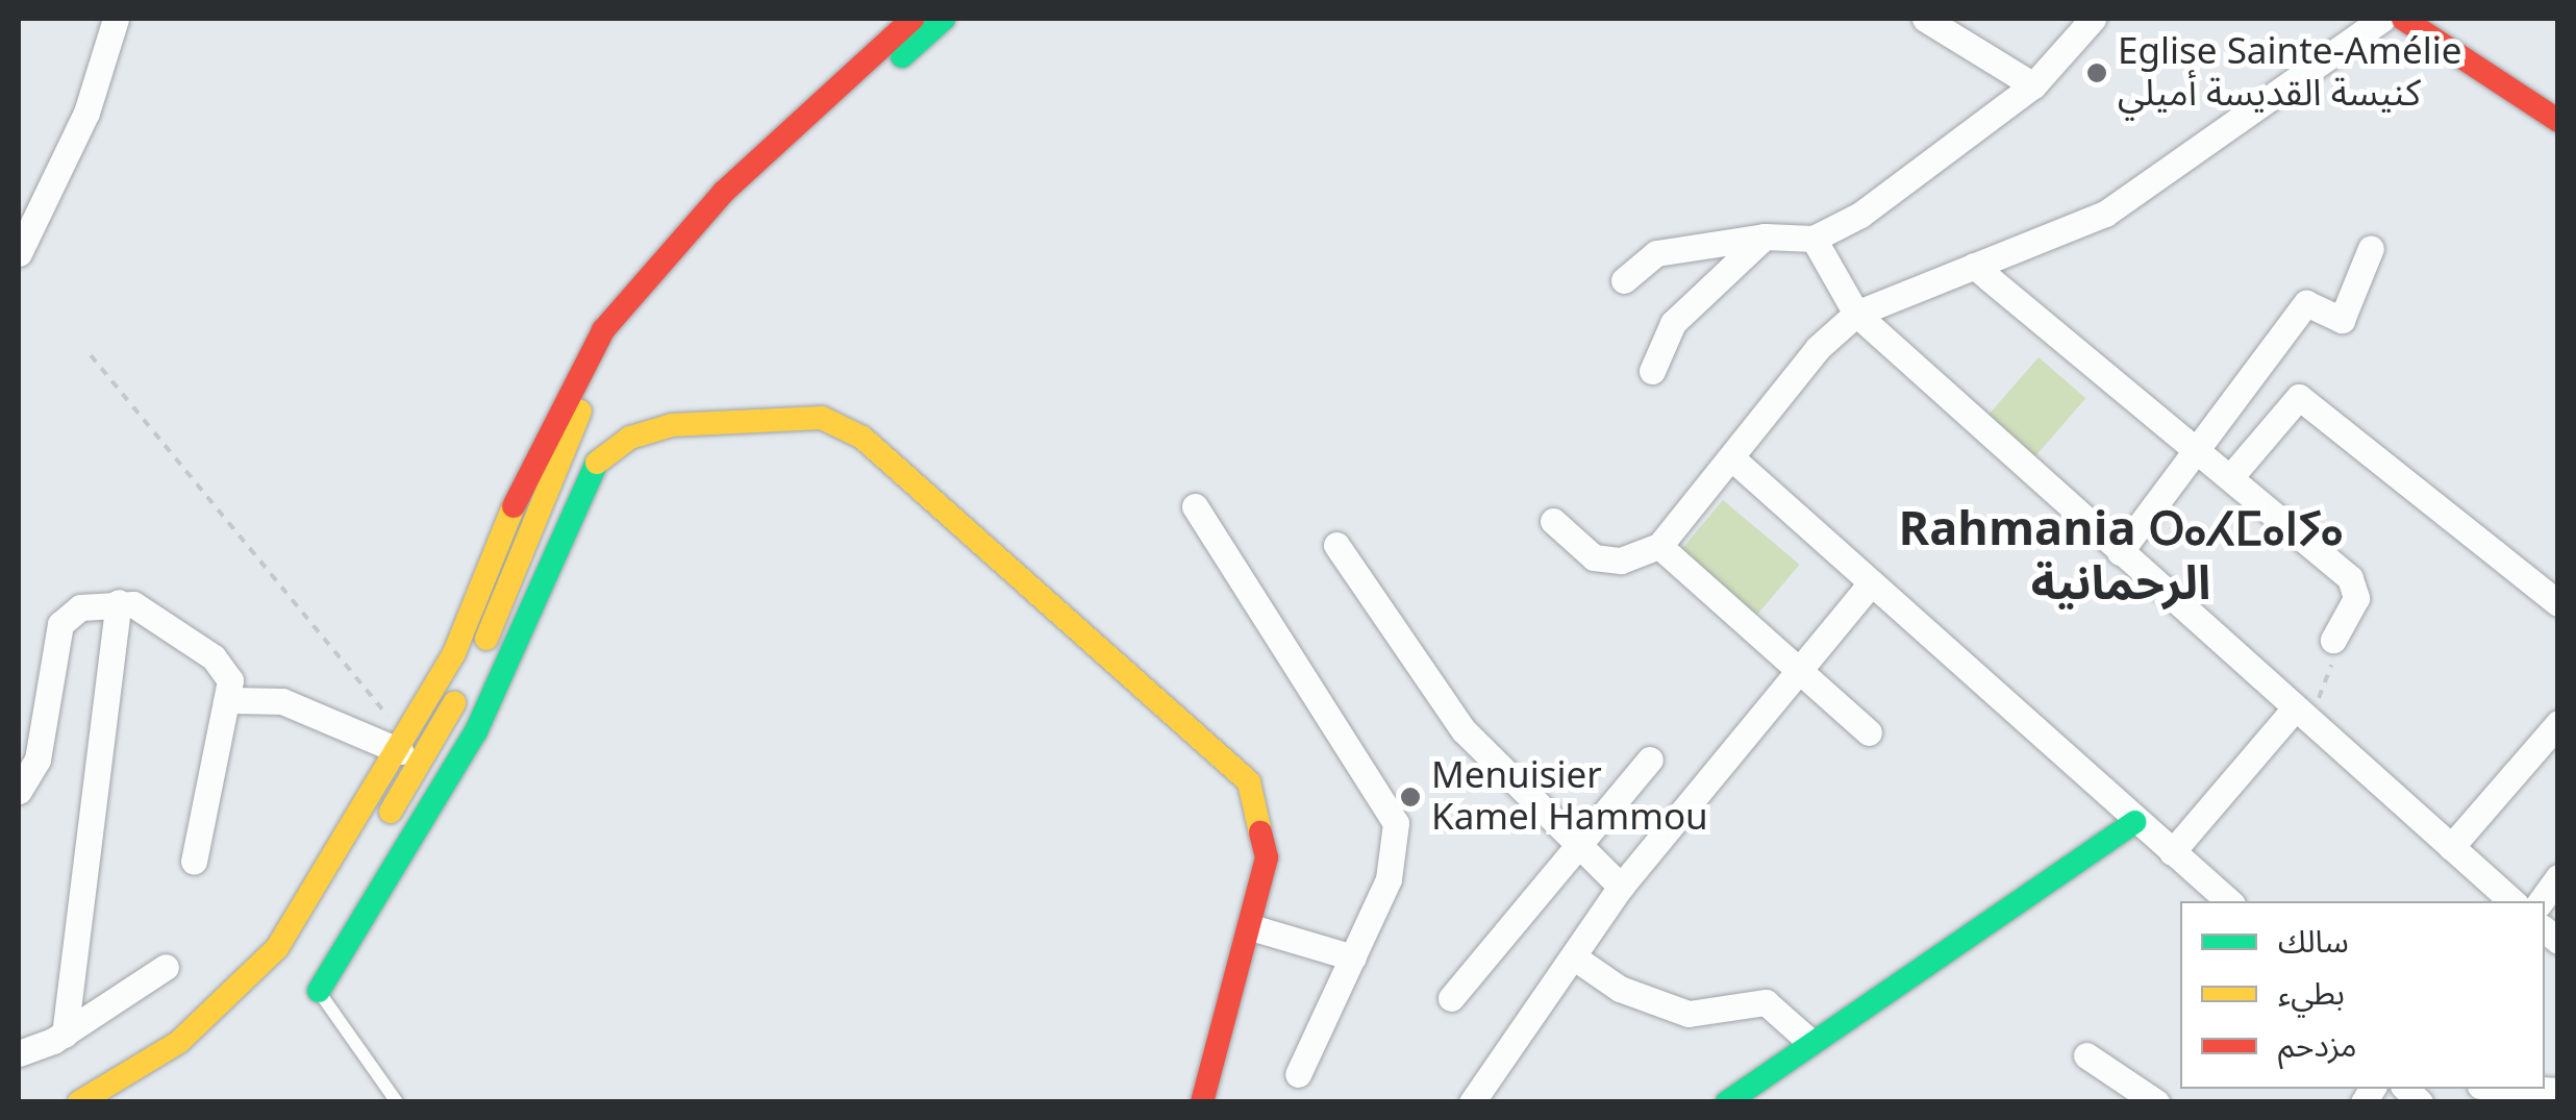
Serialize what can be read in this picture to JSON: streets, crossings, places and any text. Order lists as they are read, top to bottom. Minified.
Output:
{"districts":["Rahmania ⵔⴰⵃⵎⴰⵏⵢⴰ الرحمانية"],"places":["Eglise Sainte-Amélie كنيسة القديسة أميلي","Menuisier Kamel Hammou"],"legend":["سالك","بطيء","مزدحم"]}
